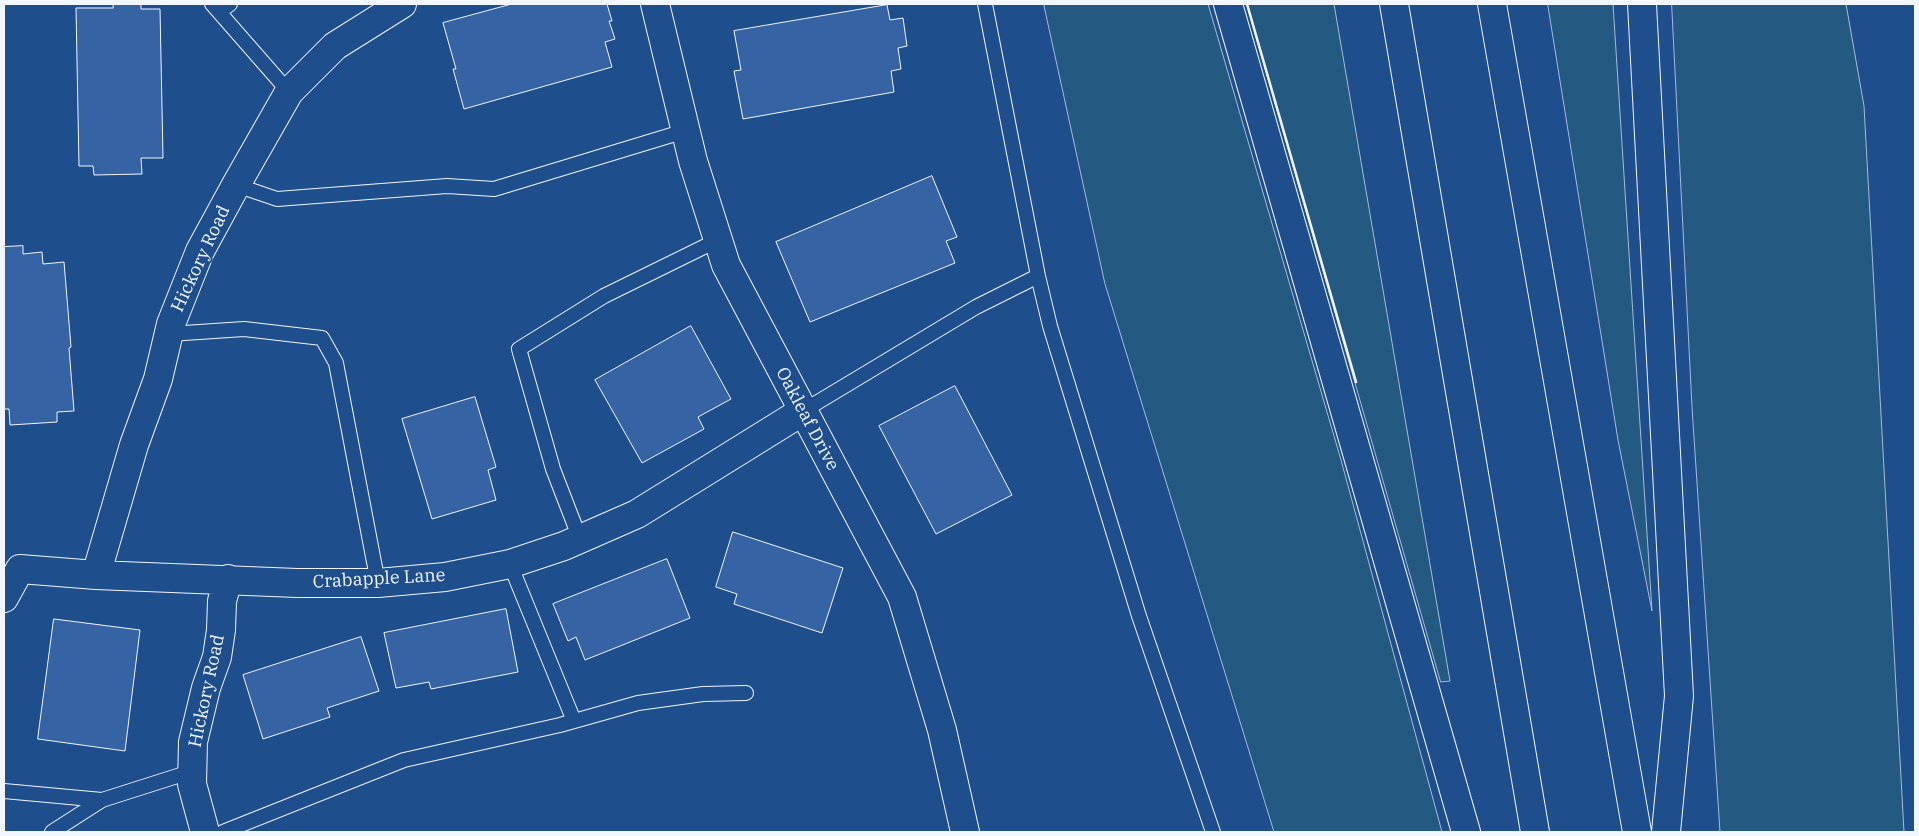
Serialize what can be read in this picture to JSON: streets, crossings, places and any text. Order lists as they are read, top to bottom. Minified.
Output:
{"streets":{"main road":["Hickory Road","Oakleaf Drive","Crabapple Lane"]},"crossings":[["Hickory Road","Crabapple Lane"],["Oakleaf Drive","Crabapple Lane"]]}
